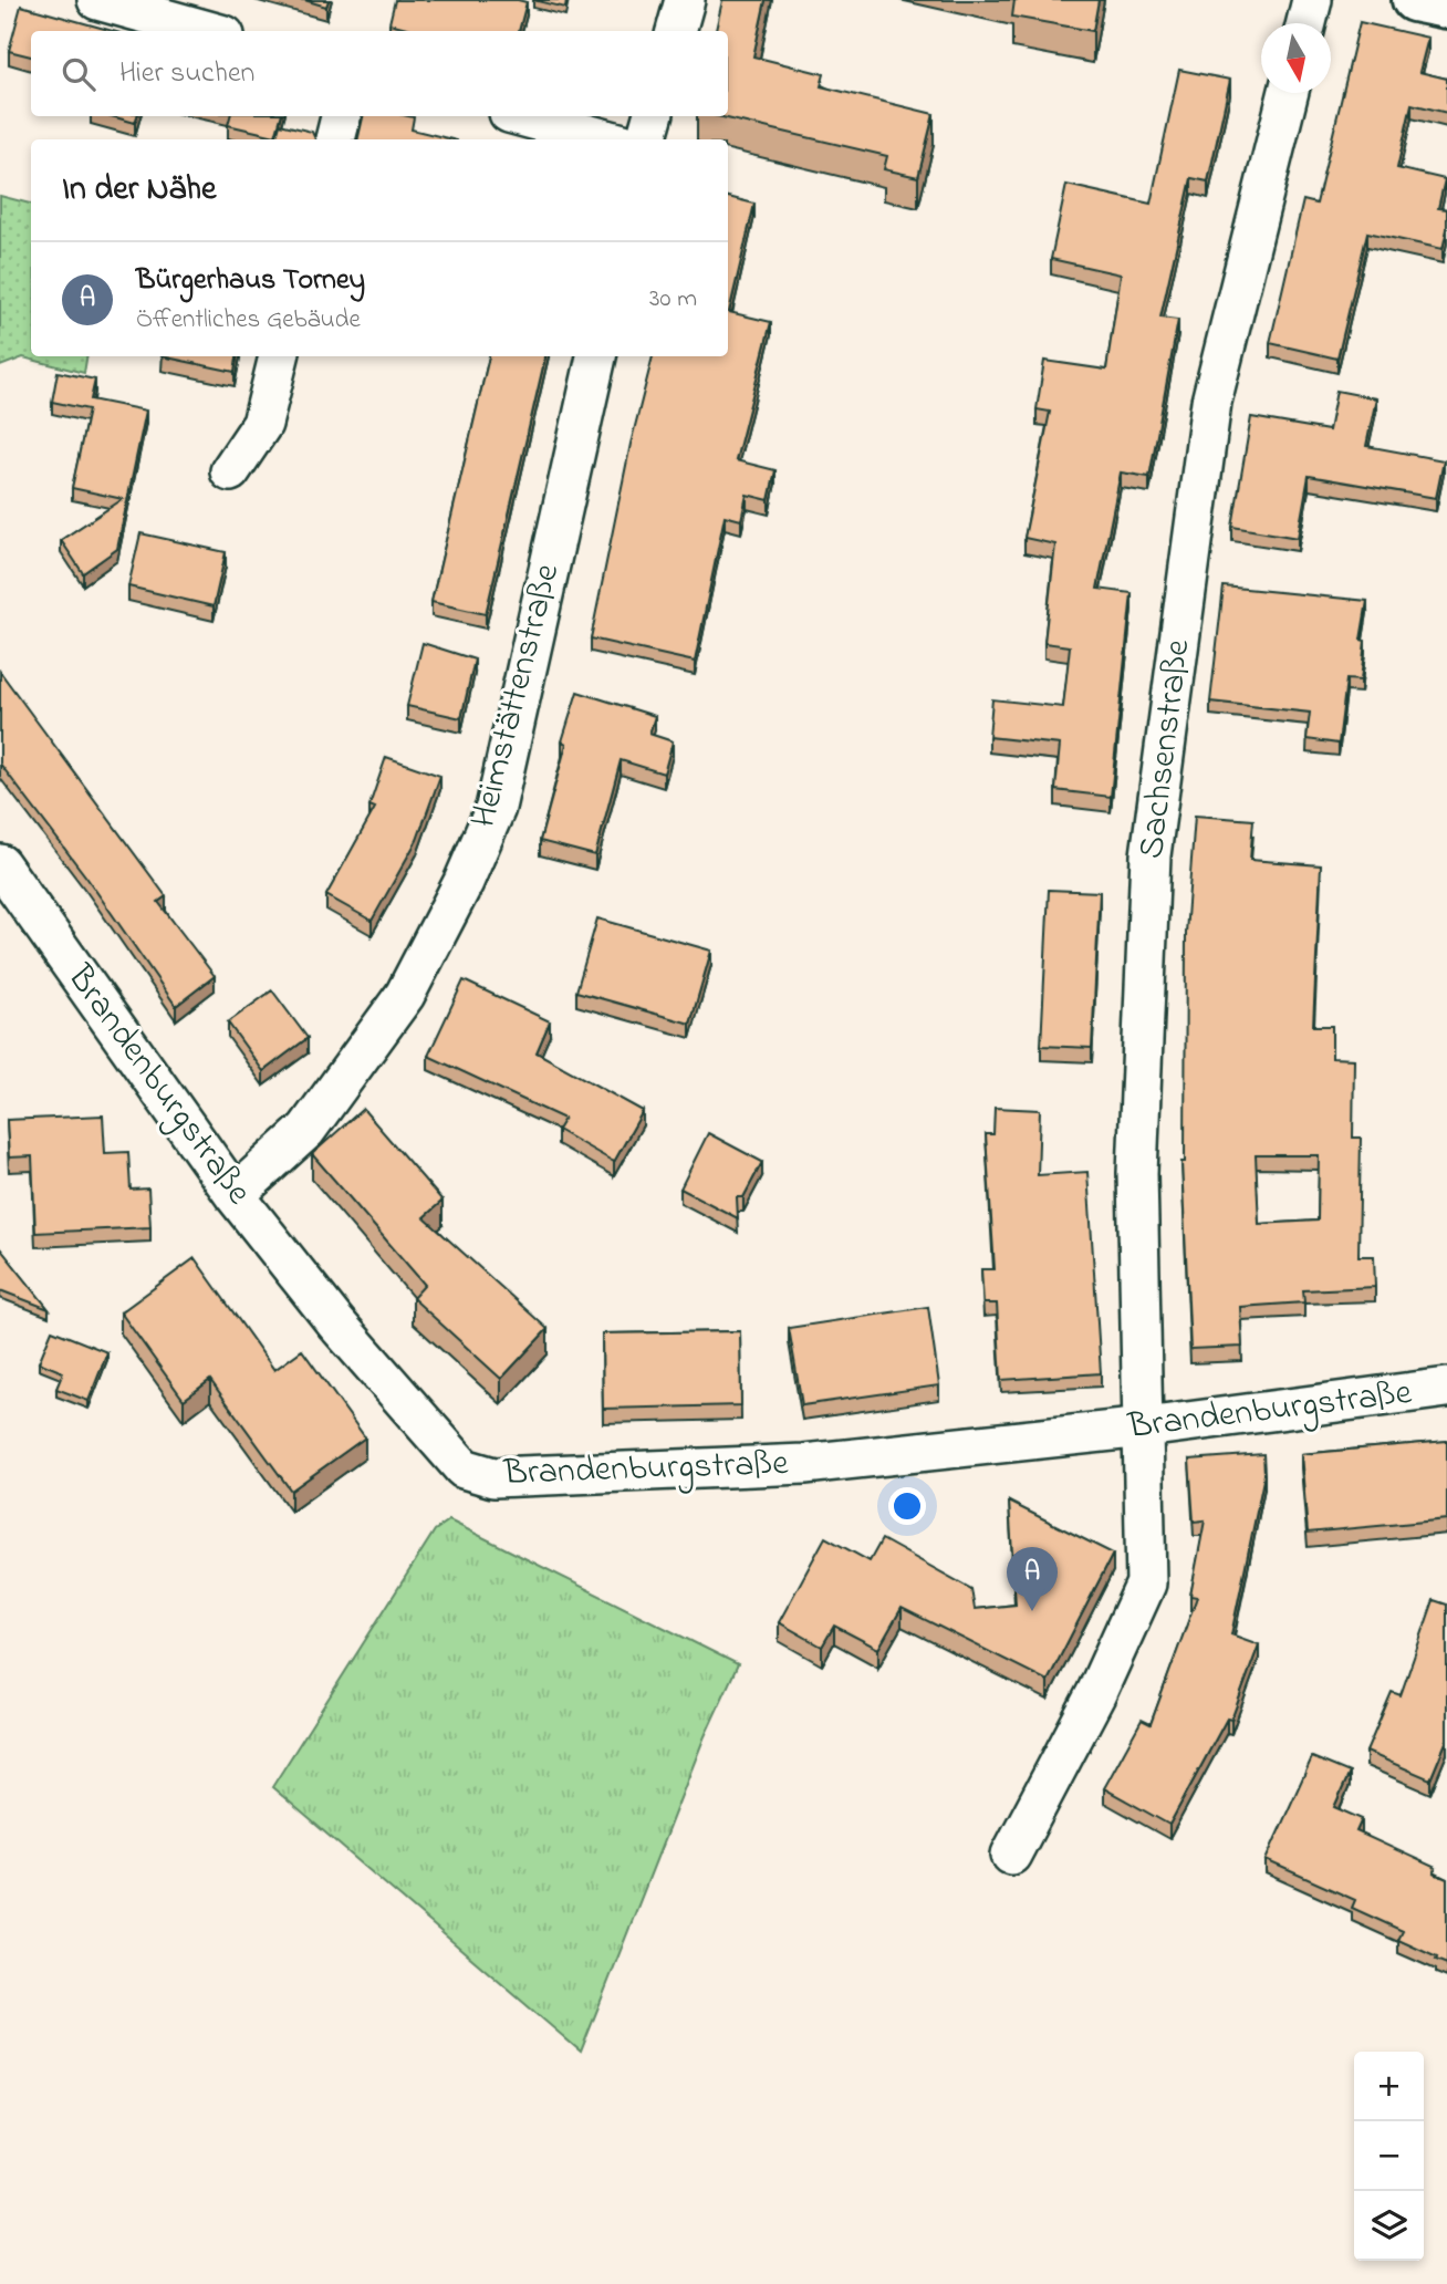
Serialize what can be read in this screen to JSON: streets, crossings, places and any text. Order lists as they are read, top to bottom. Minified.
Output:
{"streets":{"street":["Heimstättenstraße","Sachsenstraße","Brandenburgstraße"]},"crossings":[["Heimstättenstraße","Brandenburgstraße"],["Sachsenstraße","Brandenburgstraße"]],"north":"bottom","page":{"search":"Hier suchen","heading":"In der Nähe","list":[{"mark":"A","name":"Bürgerhaus Torney","note":"Öffentliches Gebäude","value":"30 m"}],"pins":"A","map_buttons":["+","−"]}}
